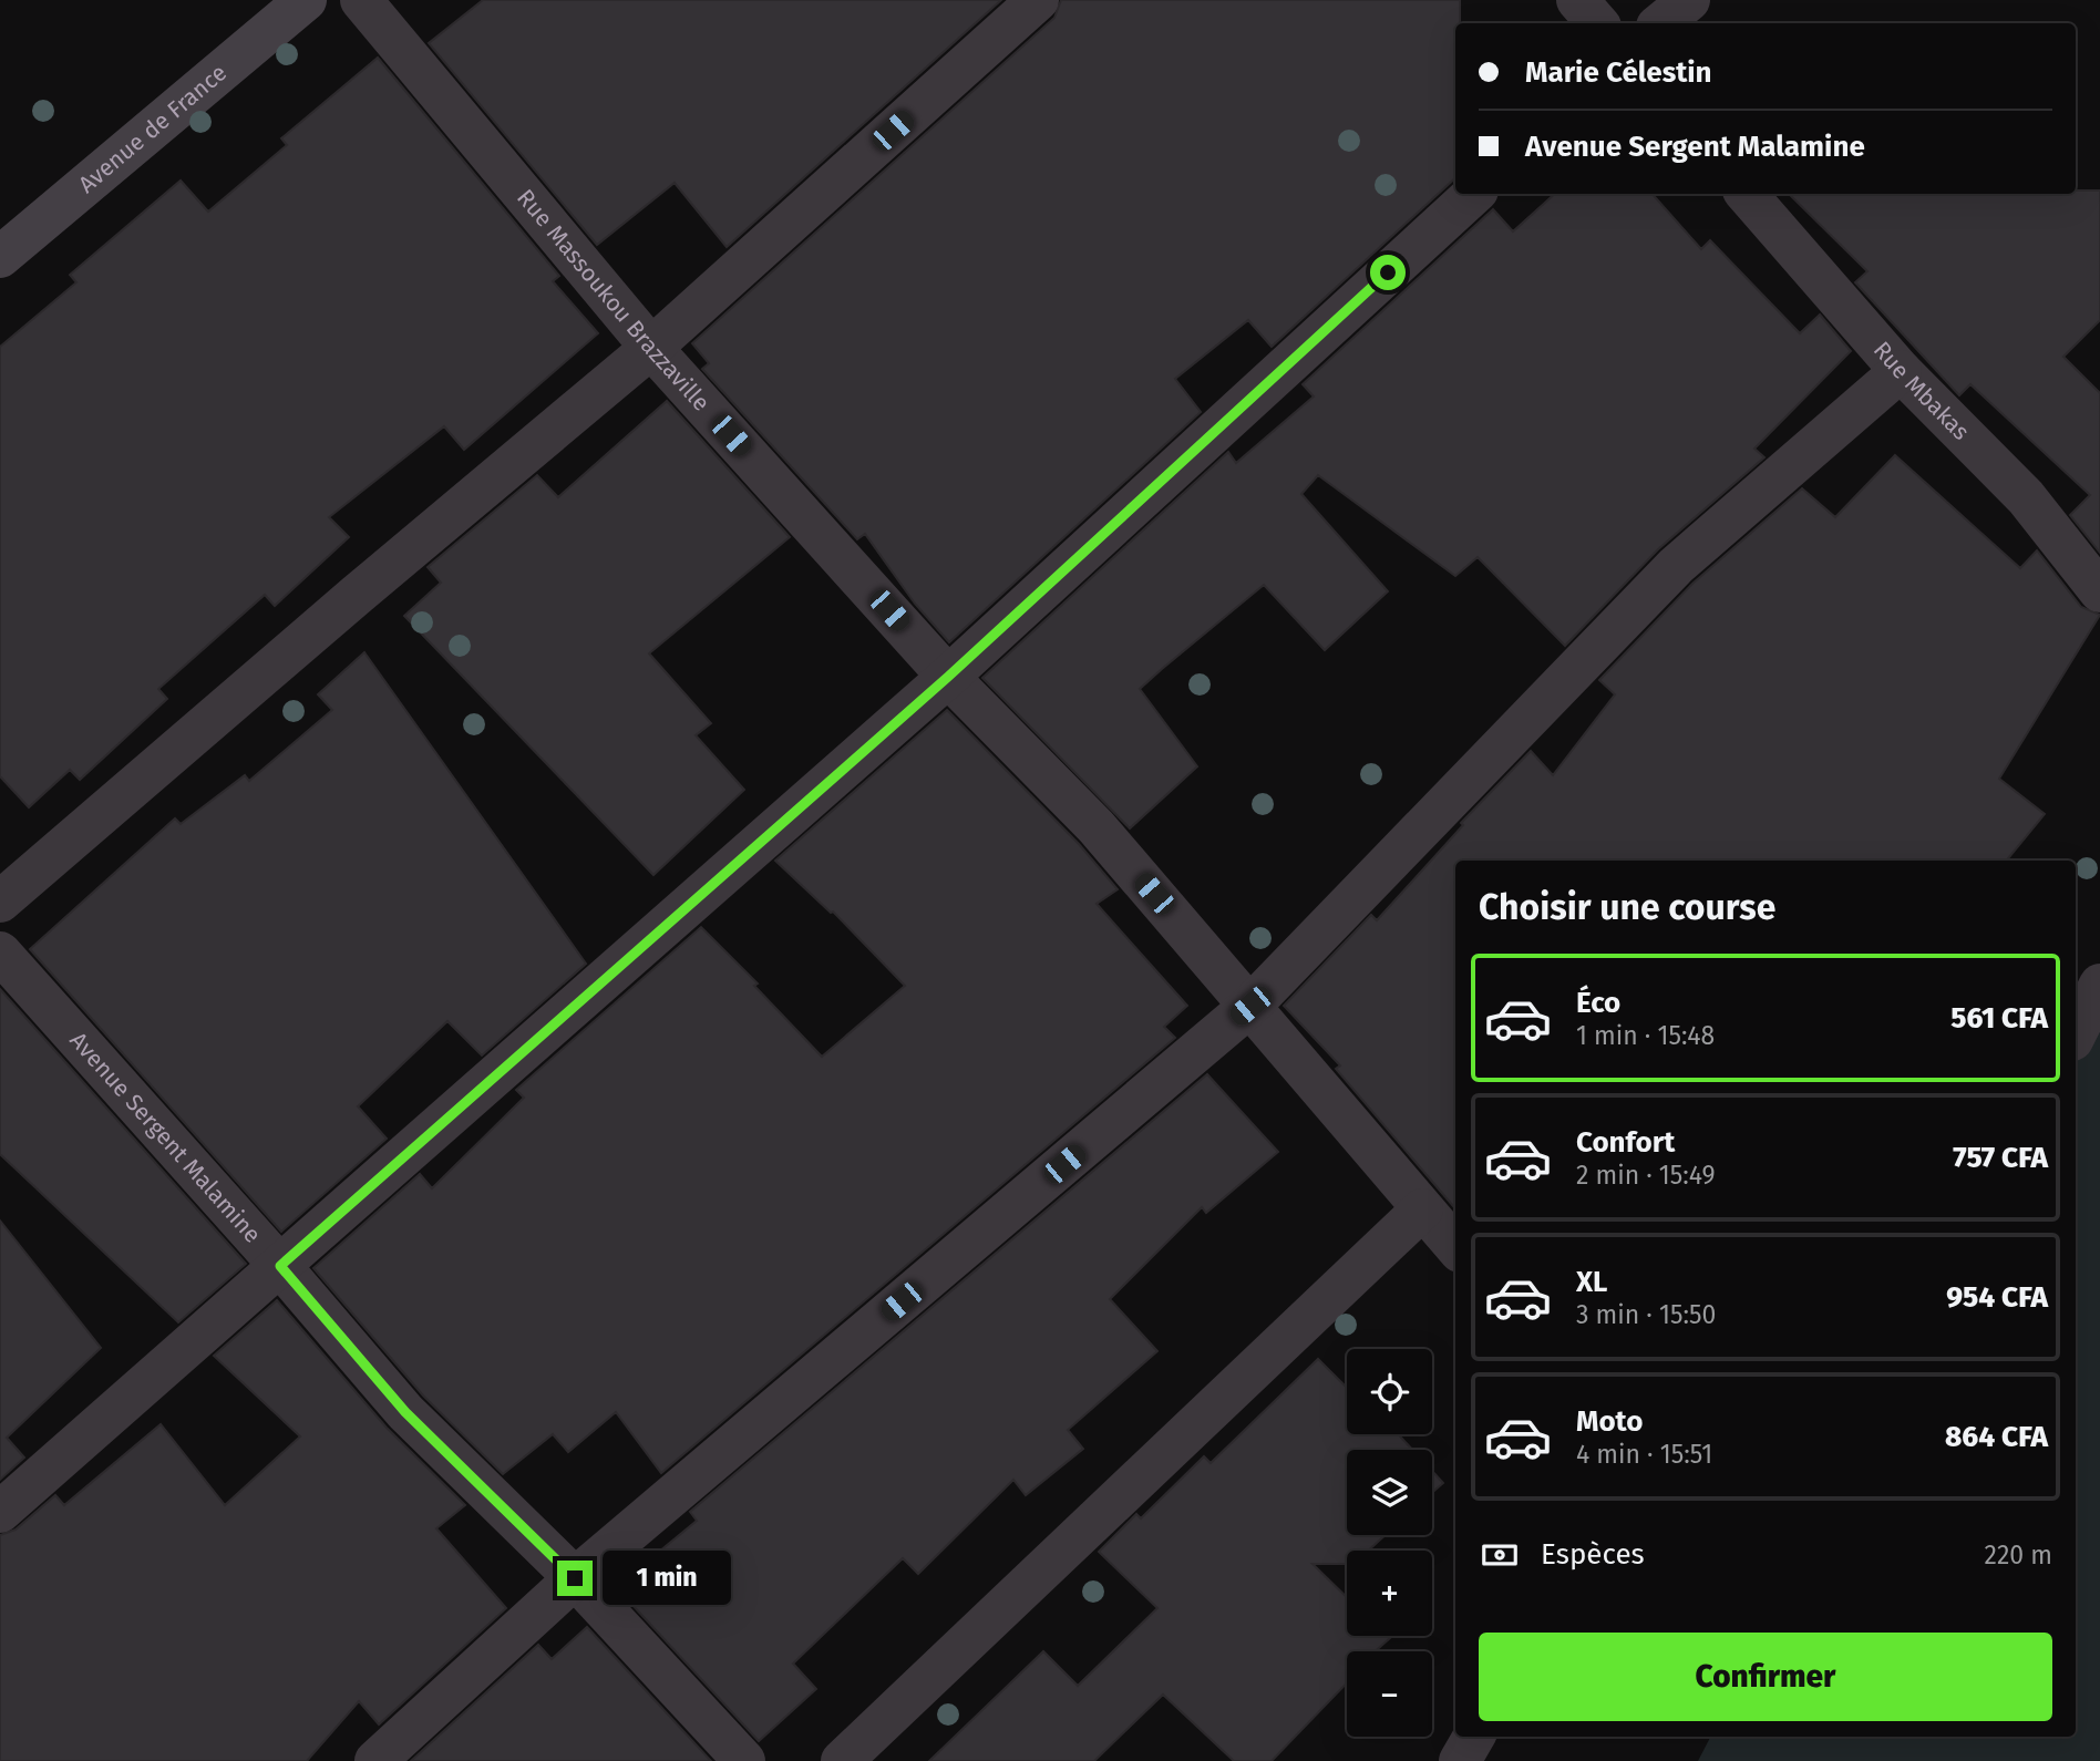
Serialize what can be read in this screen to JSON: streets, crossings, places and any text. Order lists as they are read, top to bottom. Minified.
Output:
{"streets":{"main road":["Avenue de France"],"street":["Rue Massoukou Brazzaville","Rue Mbakas","Avenue Sergent Malamine"]},"page":{"banner":["Marie Célestin","Avenue Sergent Malamine"],"heading":"Choisir une course","list":[{"name":"Éco","note":"1 min · 15:48","value":"561 CFA"},{"name":"Confort","note":"2 min · 15:49","value":"757 CFA"},{"name":"XL","note":"3 min · 15:50","value":"954 CFA"},{"name":"Moto","note":"4 min · 15:51","value":"864 CFA"}],"map_buttons":["+","−"],"pay":["Espèces","220 m"],"bubble":"1 min","buttons":"Confirmer"}}
